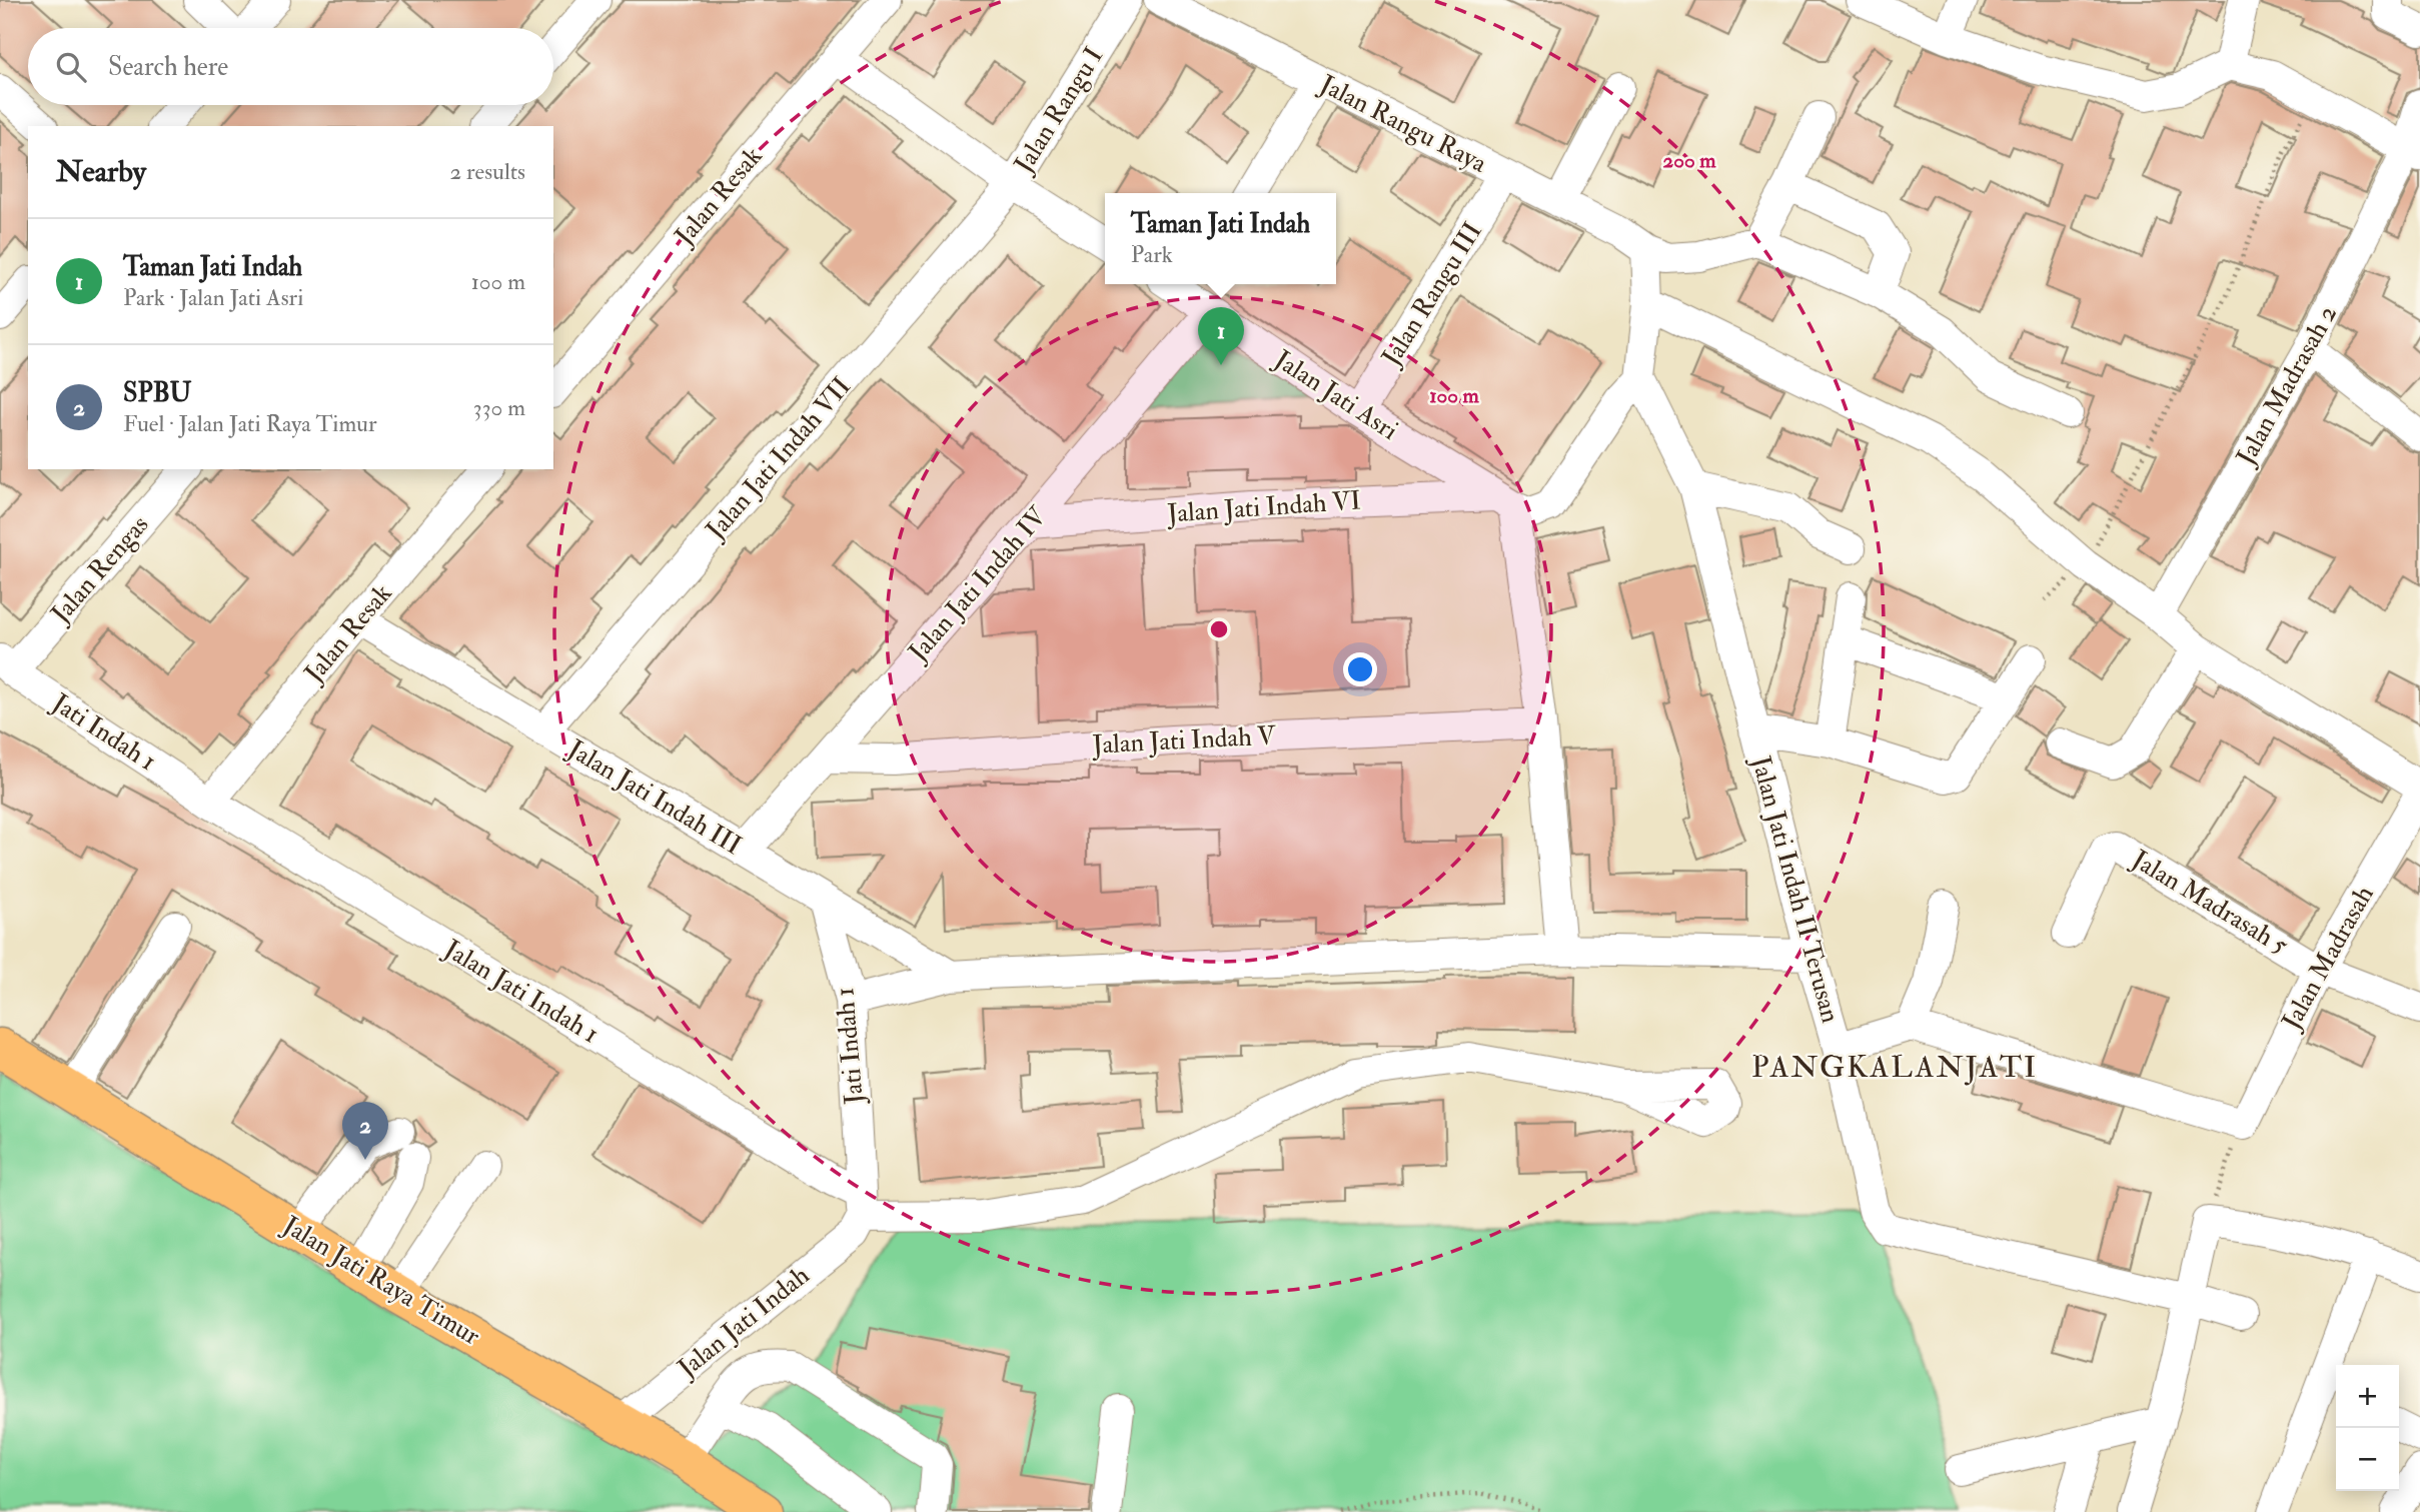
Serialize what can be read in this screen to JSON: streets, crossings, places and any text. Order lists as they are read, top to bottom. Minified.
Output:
{"streets":{"main road":["Jalan Jati Raya Timur"],"street":["Jalan Rangu I","Jalan Rangu Raya","Jalan Resak","Jalan Rangu III","Jalan Madrasah 2","Jalan Jati Asri","Jalan Jati Indah VII","Jalan Jati Indah VI","Jalan Rengas","Jalan Jati Indah IV","Jati Indah 1","Jalan Jati Indah V","Jalan Jati Indah III","Jalan Jati Indah II Terusan","Jalan Madrasah 5","Jalan Madrasah","Jalan Jati Indah 1","Jalan Jati Indah"]},"crossings":[["Jalan Rangu I","Jalan Jati Indah VII"],["Jalan Rangu Raya","Jalan Rangu III"],["Jalan Resak","Jati Indah 1"],["Jalan Resak","Jalan Jati Indah III"],["Jalan Resak","Jalan Jati Indah 1"],["Jalan Rangu III","Jalan Jati Asri"],["Jalan Jati Asri","Jalan Jati Indah VI"],["Jalan Jati Asri","Jalan Jati Indah IV"],["Jalan Jati Indah VII","Jalan Jati Indah III"],["Jalan Jati Indah VI","Jalan Jati Indah IV"],["Jalan Jati Indah VI","Jalan Jati Indah II Terusan"],["Jalan Rengas","Jati Indah 1"],["Jalan Jati Indah IV","Jalan Jati Indah V"],["Jalan Jati Indah IV","Jalan Jati Indah III"],["Jati Indah 1","Jalan Jati Indah III"],["Jati Indah 1","Jalan Jati Indah 1"],["Jati Indah 1","Jalan Jati Indah"],["Jalan Madrasah 5","Jalan Madrasah"],["Jalan Jati Indah 1","Jalan Jati Indah"],["Jalan Jati Raya Timur","Jalan Jati Indah"]],"districts":["PANGKALANJATI"],"page":{"search":"Search here","heading":["Nearby","2 results"],"popup":["Taman Jati Indah","Park"],"list":[{"mark":"1","name":"Taman Jati Indah","note":"Park · Jalan Jati Asri","value":"100 m"},{"mark":"2","name":"SPBU","note":"Fuel · Jalan Jati Raya Timur","value":"330 m"}],"pins":["1","2"],"map_buttons":["+","−"]},"rings":["200 m","100 m"]}
